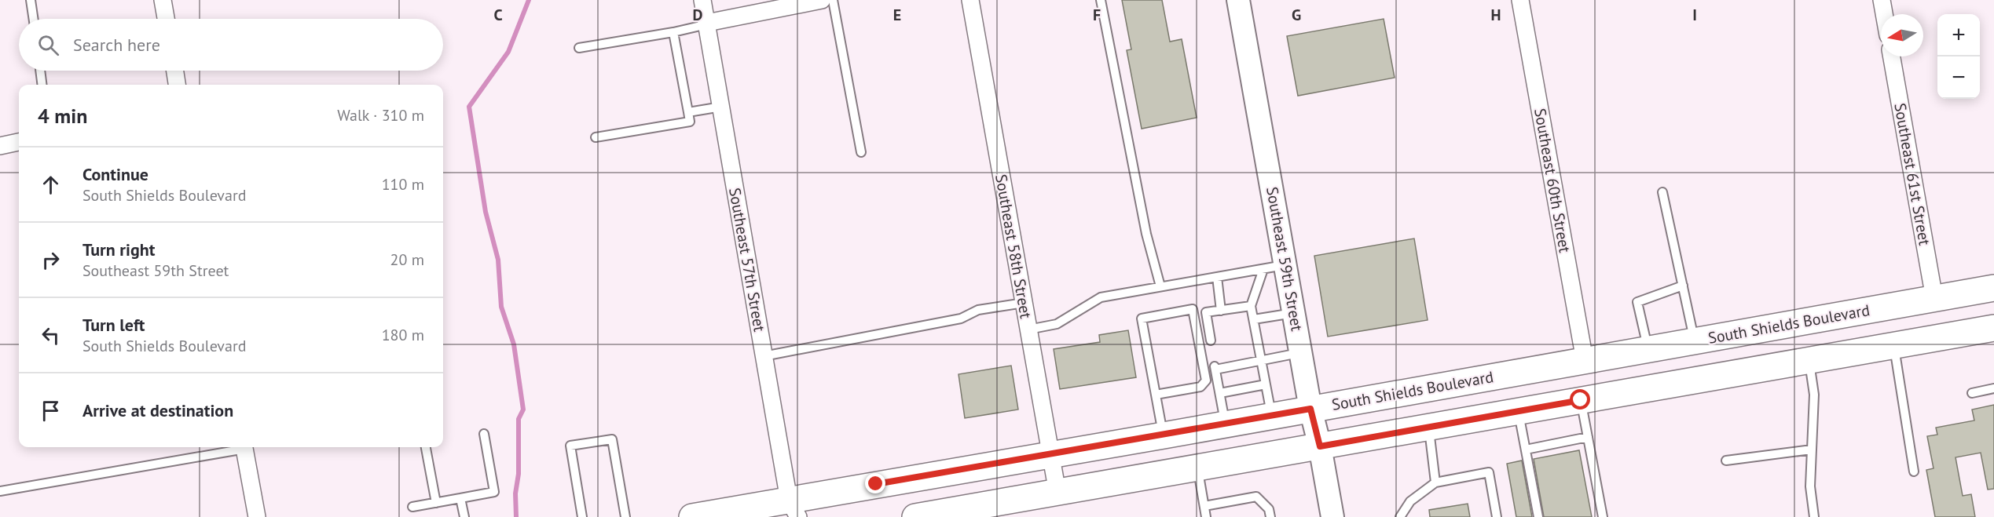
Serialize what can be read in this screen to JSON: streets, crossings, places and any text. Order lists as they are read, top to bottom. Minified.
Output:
{"streets":{"main road":["Southeast 59th Street","South Shields Boulevard"],"street":["Southeast 61st Street","Southeast 60th Street","Southeast 58th Street","Southeast 57th Street"]},"crossings":[["Southeast 61st Street","South Shields Boulevard"],["Southeast 60th Street","South Shields Boulevard"],["Southeast 58th Street","South Shields Boulevard"],["Southeast 59th Street","South Shields Boulevard"],["Southeast 57th Street","South Shields Boulevard"]],"north":"left","page":{"map_buttons":["+","−"],"search":"Search here","heading":["4 min","Walk · 310 m"],"list":[["Continue","South Shields Boulevard","110 m"],["Turn right","Southeast 59th Street","20 m"],["Turn left","South Shields Boulevard","180 m"],"Arrive at destination"]},"grid":{"columns":["C","D","E","F","G","H","I"]}}
